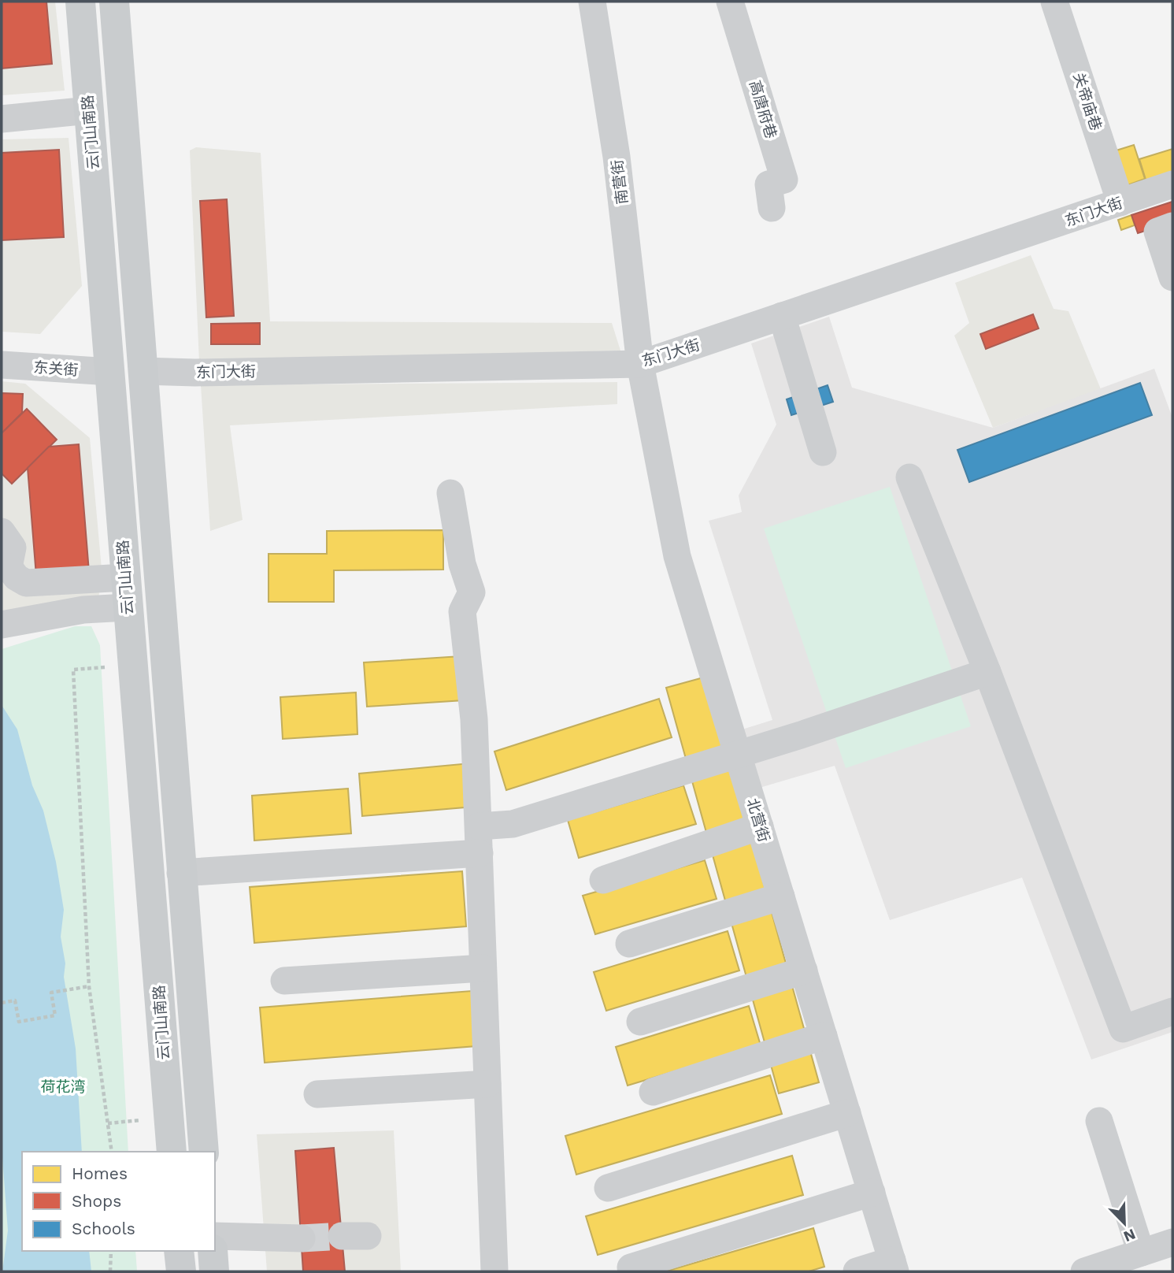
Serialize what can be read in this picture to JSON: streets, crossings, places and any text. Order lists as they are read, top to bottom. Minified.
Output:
{"streets":{"main road":["云门山南路"],"street":["关帝庙巷","高唐府巷","南营街","东门大街","东关街","北营街"]},"crossings":[["关帝庙巷","东门大街"],["云门山南路","东门大街"],["云门山南路","东关街"],["南营街","东门大街"],["南营街","北营街"],["东门大街","北营街"]],"parks":["荷花湾"],"legend":["Homes","Shops","Schools"],"north":"bottom right"}
